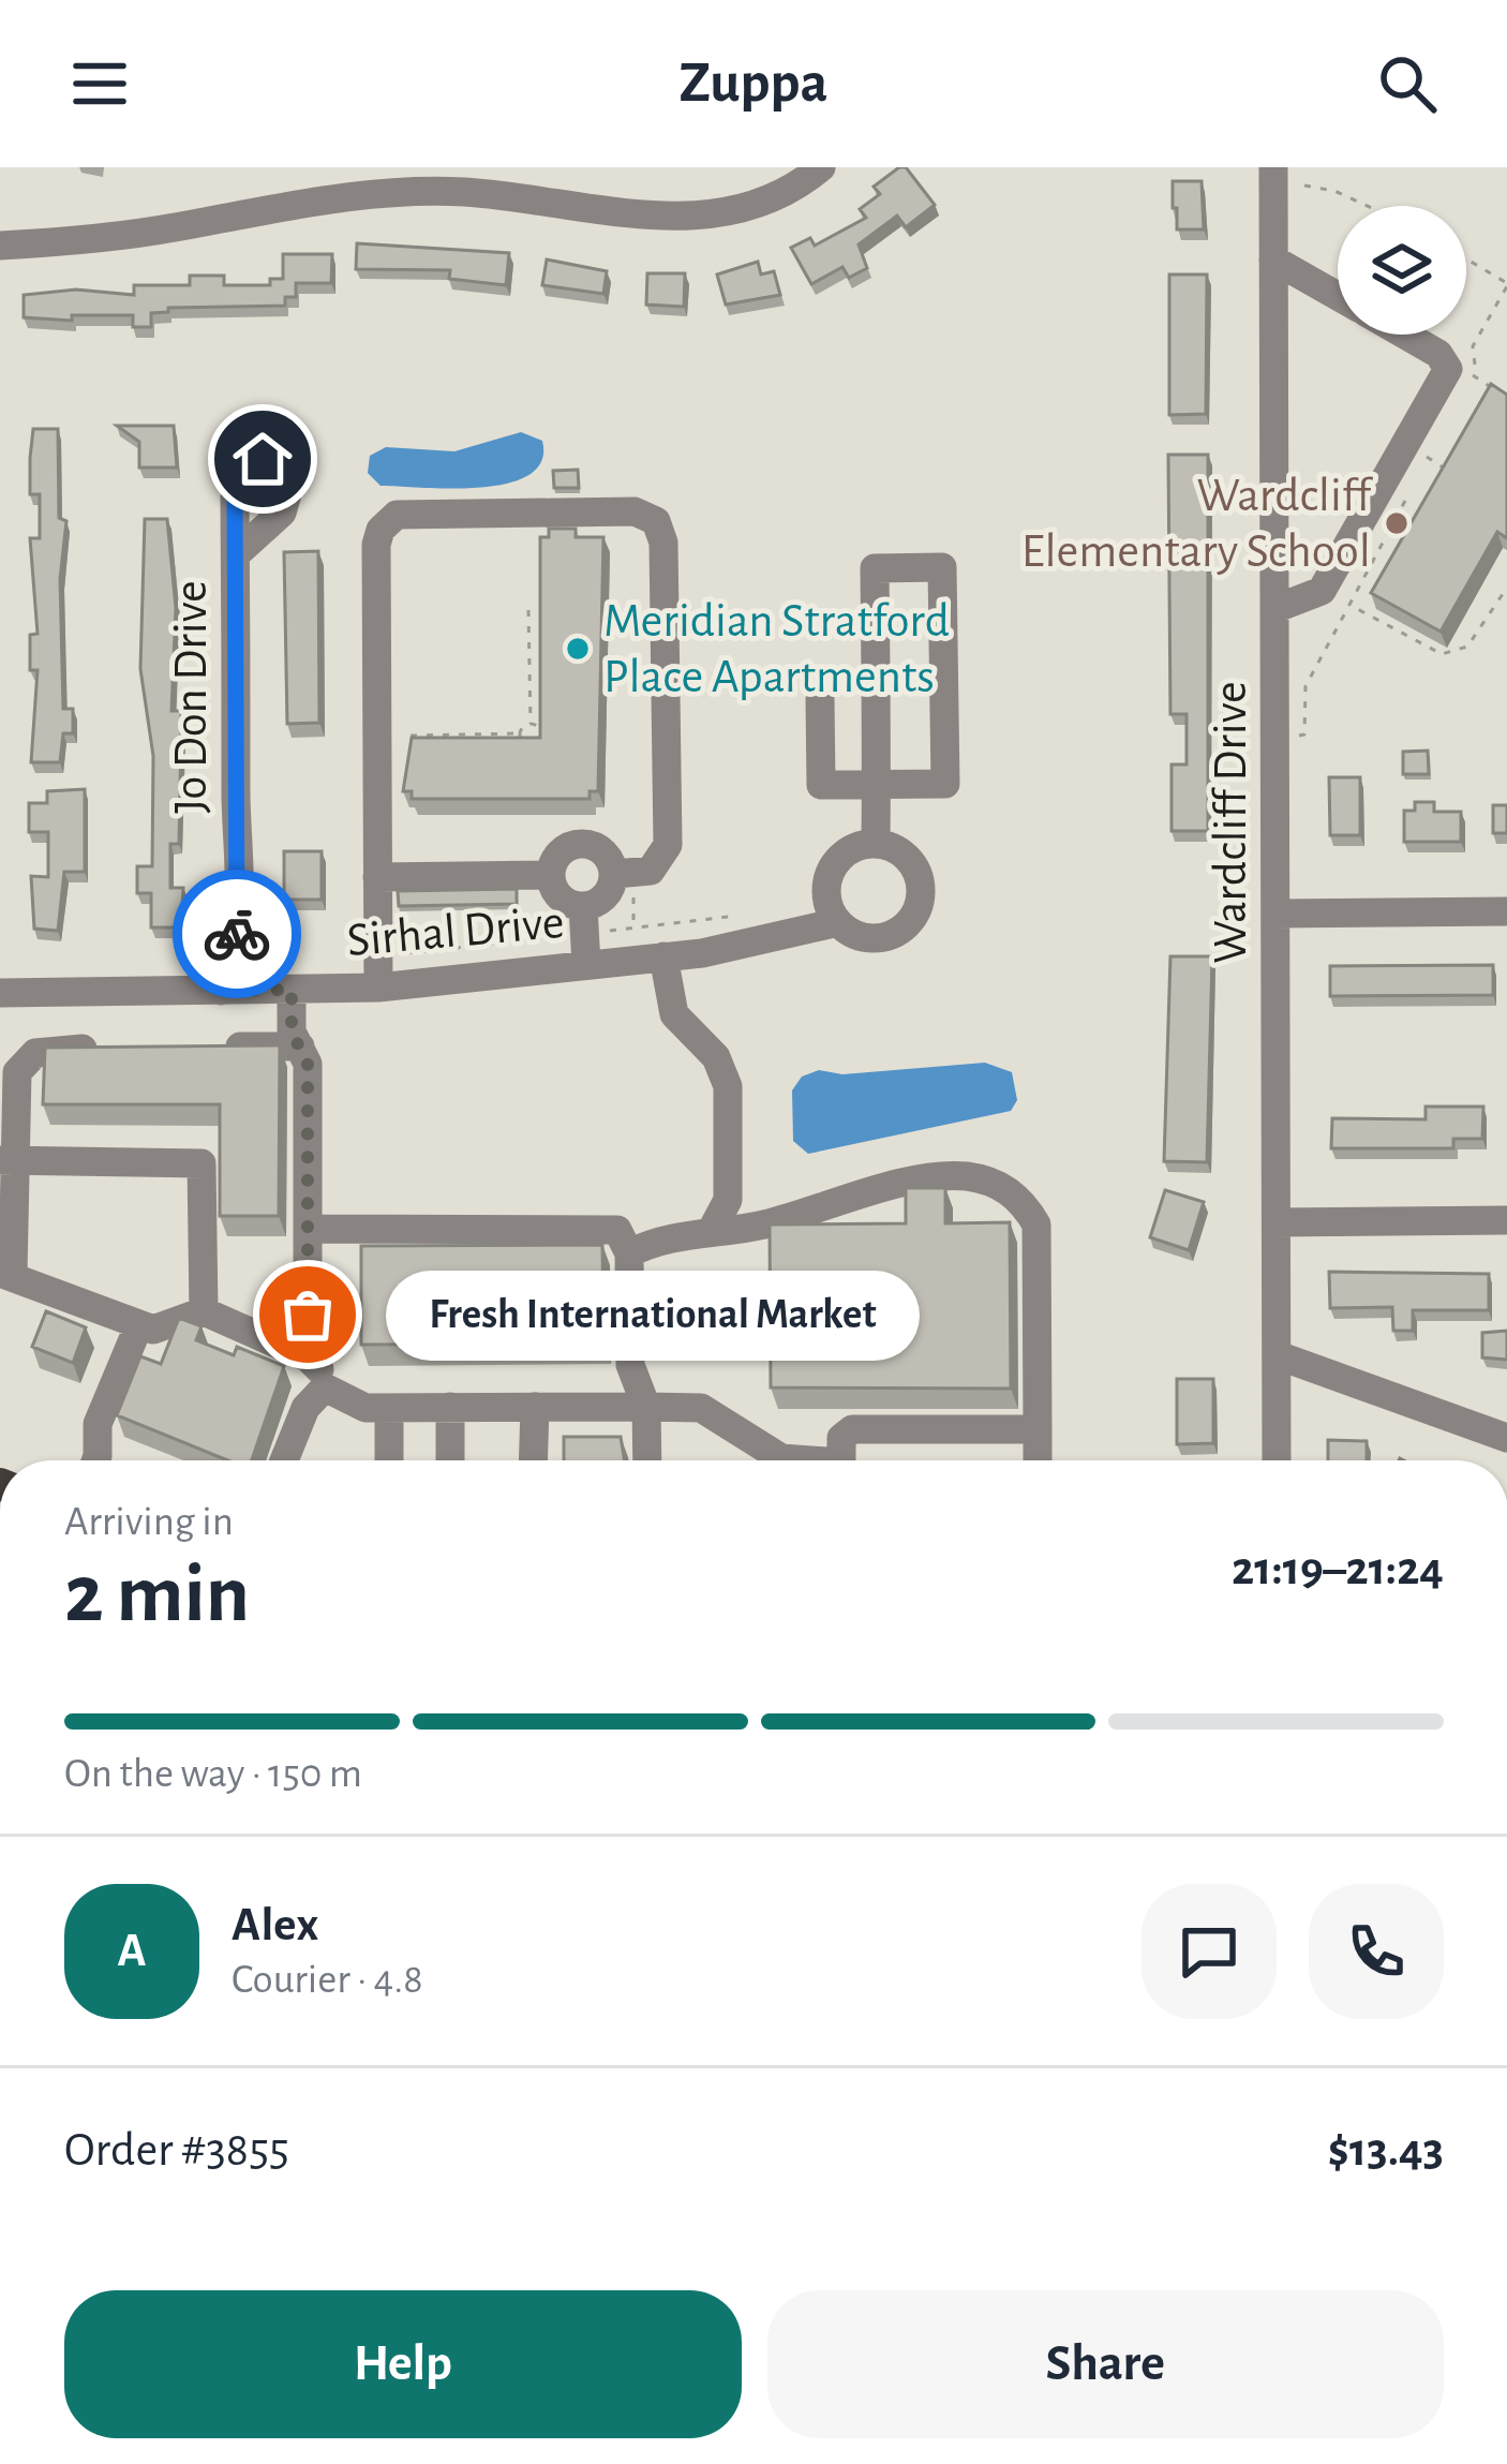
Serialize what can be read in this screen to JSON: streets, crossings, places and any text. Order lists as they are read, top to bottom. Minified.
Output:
{"streets":{"street":["Jo Don Drive","Wardcliff Drive","Sirhal Drive"]},"crossings":[["Jo Don Drive","Sirhal Drive"]],"places":["Wardcliff Elementary School","Meridian Stratford Place Apartments","Fresh International Market"],"page":{"header":"Zuppa","bubble":"Fresh International Market","heading":["2 min","Arriving in","21:19–21:24"],"panel":["Alex","Courier · 4.8","Order #3855","$13.43"],"bar":"On the way · 150 m","round":"A","buttons":["Help","Share"]}}
